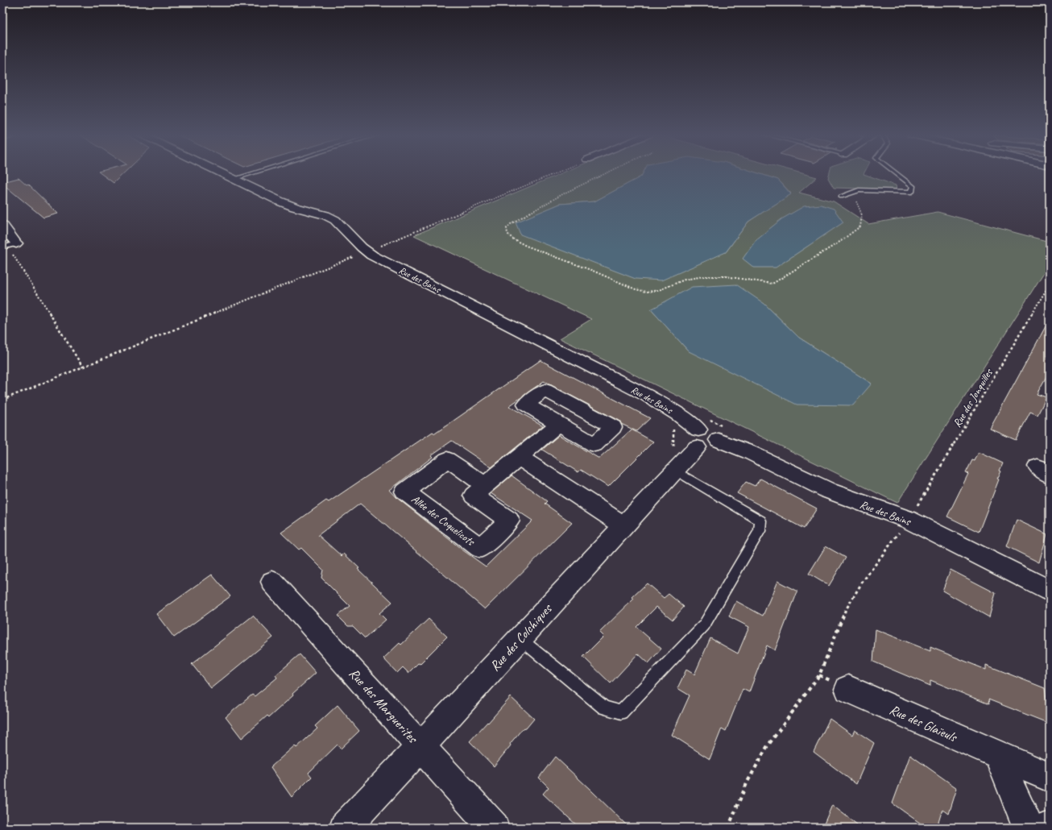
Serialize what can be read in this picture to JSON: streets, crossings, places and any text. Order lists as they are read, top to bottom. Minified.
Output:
{"streets":{"street":["Rue des Bains","Allée des Coquelicots","Rue des Colchiques","Rue des Marguerites","Rue des Glaïeuls"],"path":["Rue des Jonquilles"]},"crossings":[["Rue des Bains","Rue des Jonquilles"],["Rue des Bains","Rue des Colchiques"],["Rue des Colchiques","Rue des Marguerites"]]}
